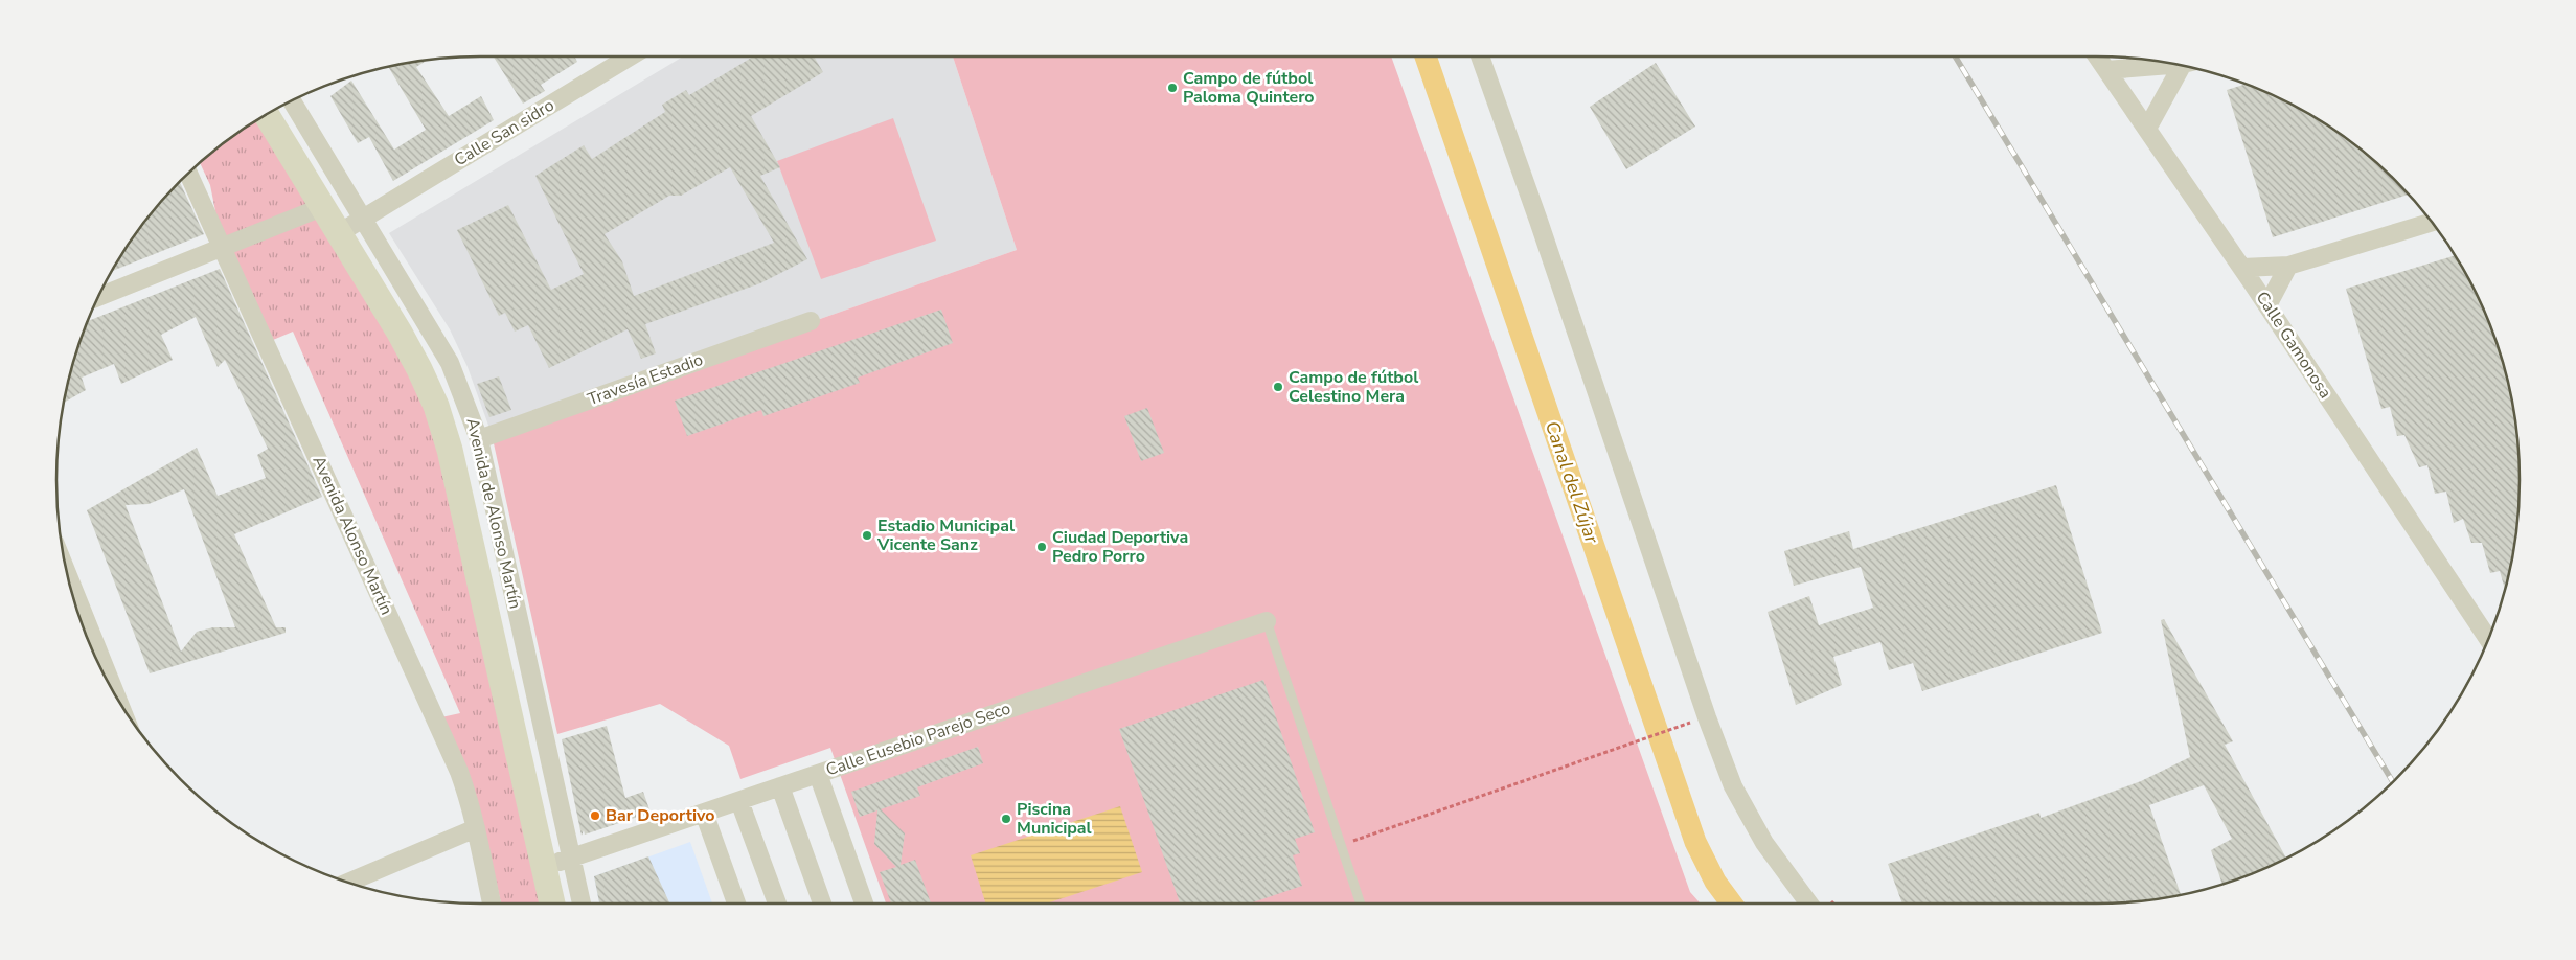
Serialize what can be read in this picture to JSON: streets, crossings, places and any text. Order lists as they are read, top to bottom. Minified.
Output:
{"streets":{"main road":["Avenida de Alonso Martín"],"street":["Calle San sidro","Calle Gamonosa","Travesía Estadio","Avenida Alonso Martín","Calle Eusebio Parejo Seco"]},"crossings":[["Calle San sidro","Avenida de Alonso Martín"],["Travesía Estadio","Avenida de Alonso Martín"],["Avenida de Alonso Martín","Calle Eusebio Parejo Seco"]],"water":["Canal del Zújar"],"places":["Campo de fútbol Paloma Quintero","Campo de fútbol Celestino Mera","Estadio Municipal Vicente Sanz","Ciudad Deportiva Pedro Porro","Bar Deportivo","Piscina Municipal"]}
